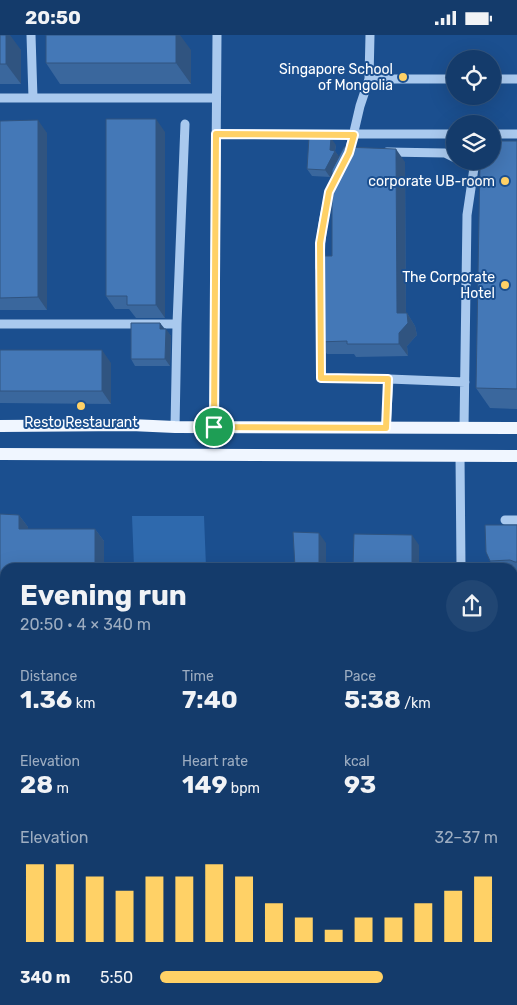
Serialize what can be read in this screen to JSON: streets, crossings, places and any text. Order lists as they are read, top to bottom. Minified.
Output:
{"places":["Singapore School of Mongolia","corporate UB-room","The Corporate Hotel","Resto Restaurant"],"page":{"status":"20:50","heading":["Evening run","20:50 · 4 × 340 m"],"stats":[["Distance","1.36 km"],["Time","7:40"],["Pace","5:38 /km"],["Elevation","28 m"],["Heart rate","149 bpm"],["kcal","93"]],"chart":["Elevation","32–37 m"],"list":[{"name":"340 m","note":"5:50"}]}}
